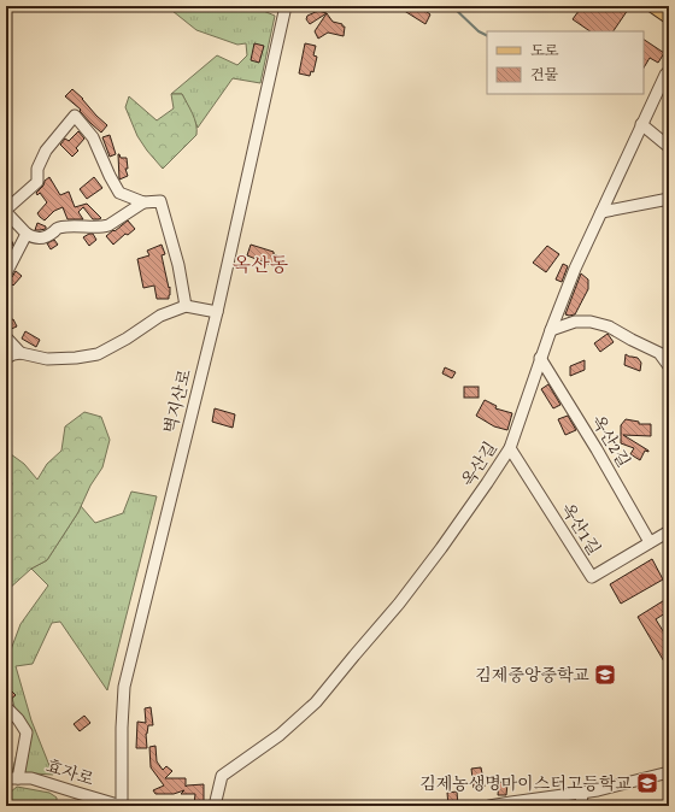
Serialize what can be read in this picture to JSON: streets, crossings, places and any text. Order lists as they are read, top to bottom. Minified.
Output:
{"streets":{"street":["벽지산로","옥산2길","옥산길","옥산1길","효자로"]},"crossings":[["벽지산로","효자로"],["옥산2길","옥산길"],["옥산2길","옥산1길"],["옥산길","옥산1길"]],"districts":["옥산동"],"places":{"school or university":["김제중앙중학교","김제농생명마이스터고등학교"]},"legend":["도로","건물"]}
